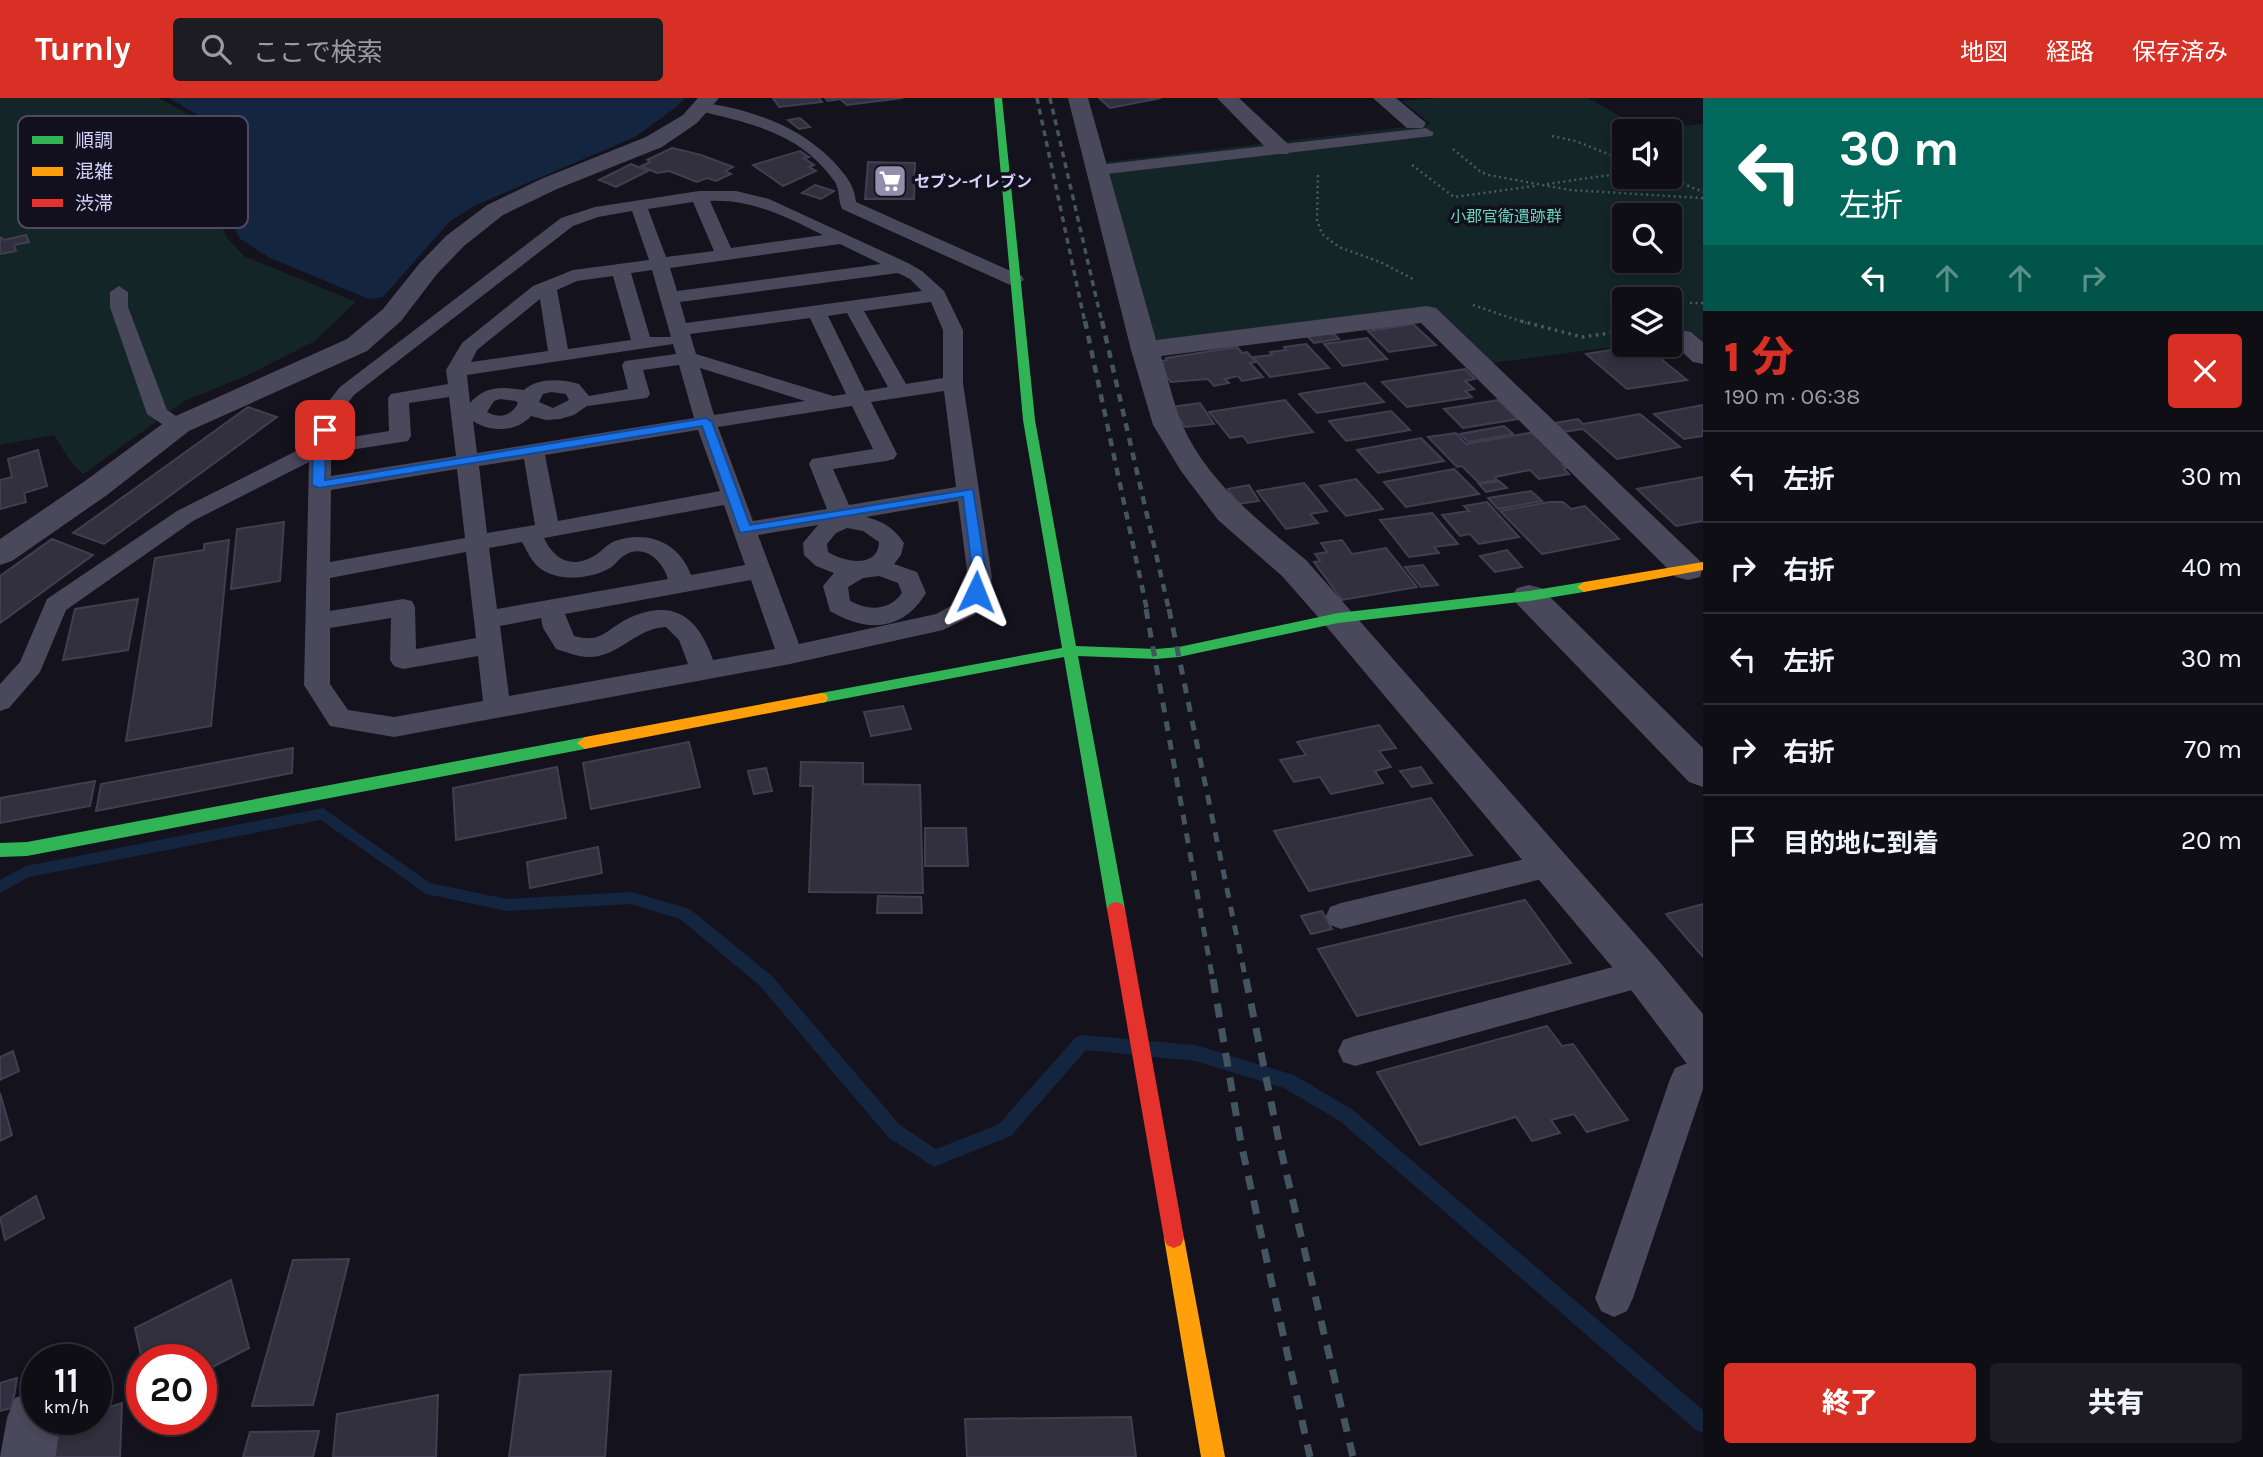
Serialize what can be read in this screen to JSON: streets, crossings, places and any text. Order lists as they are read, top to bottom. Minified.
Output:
{"parks":["小郡官衛遺跡群"],"places":{"supermarket":["セブン-イレブン"]},"legend":["順調","混雑","渋滞"],"page":{"header":"Turnly","search":"ここで検索","nav":["地図","経路","保存済み"],"turn":["30 m","左折"],"heading":["1 分","190 m · 06:38"],"list":[{"name":"左折","value":"30 m"},{"name":"右折","value":"40 m"},{"name":"左折","value":"30 m"},{"name":"右折","value":"70 m"},{"name":"目的地に到着","value":"20 m"}],"speed":"11 km/h","limit":"20","buttons":["終了","共有"]}}
